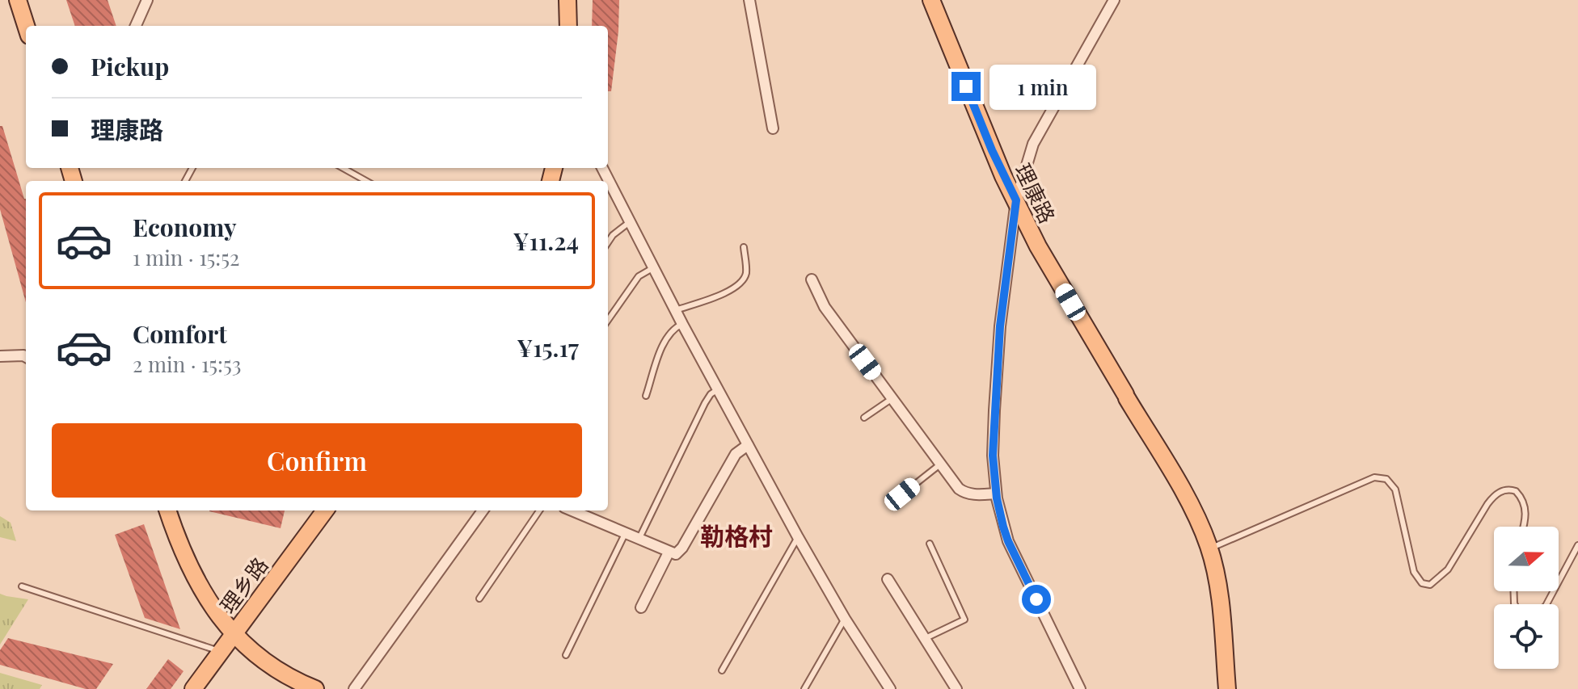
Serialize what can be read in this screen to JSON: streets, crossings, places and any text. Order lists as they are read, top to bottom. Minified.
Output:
{"streets":{"main road":["理康路","理乡路"]},"districts":["勒格村"],"north":"right","page":{"banner":["Pickup","理康路"],"bubble":"1 min","list":[{"name":"Economy","note":"1 min · 15:52","value":"¥11.24"},{"name":"Comfort","note":"2 min · 15:53","value":"¥15.17"}],"buttons":"Confirm"}}
